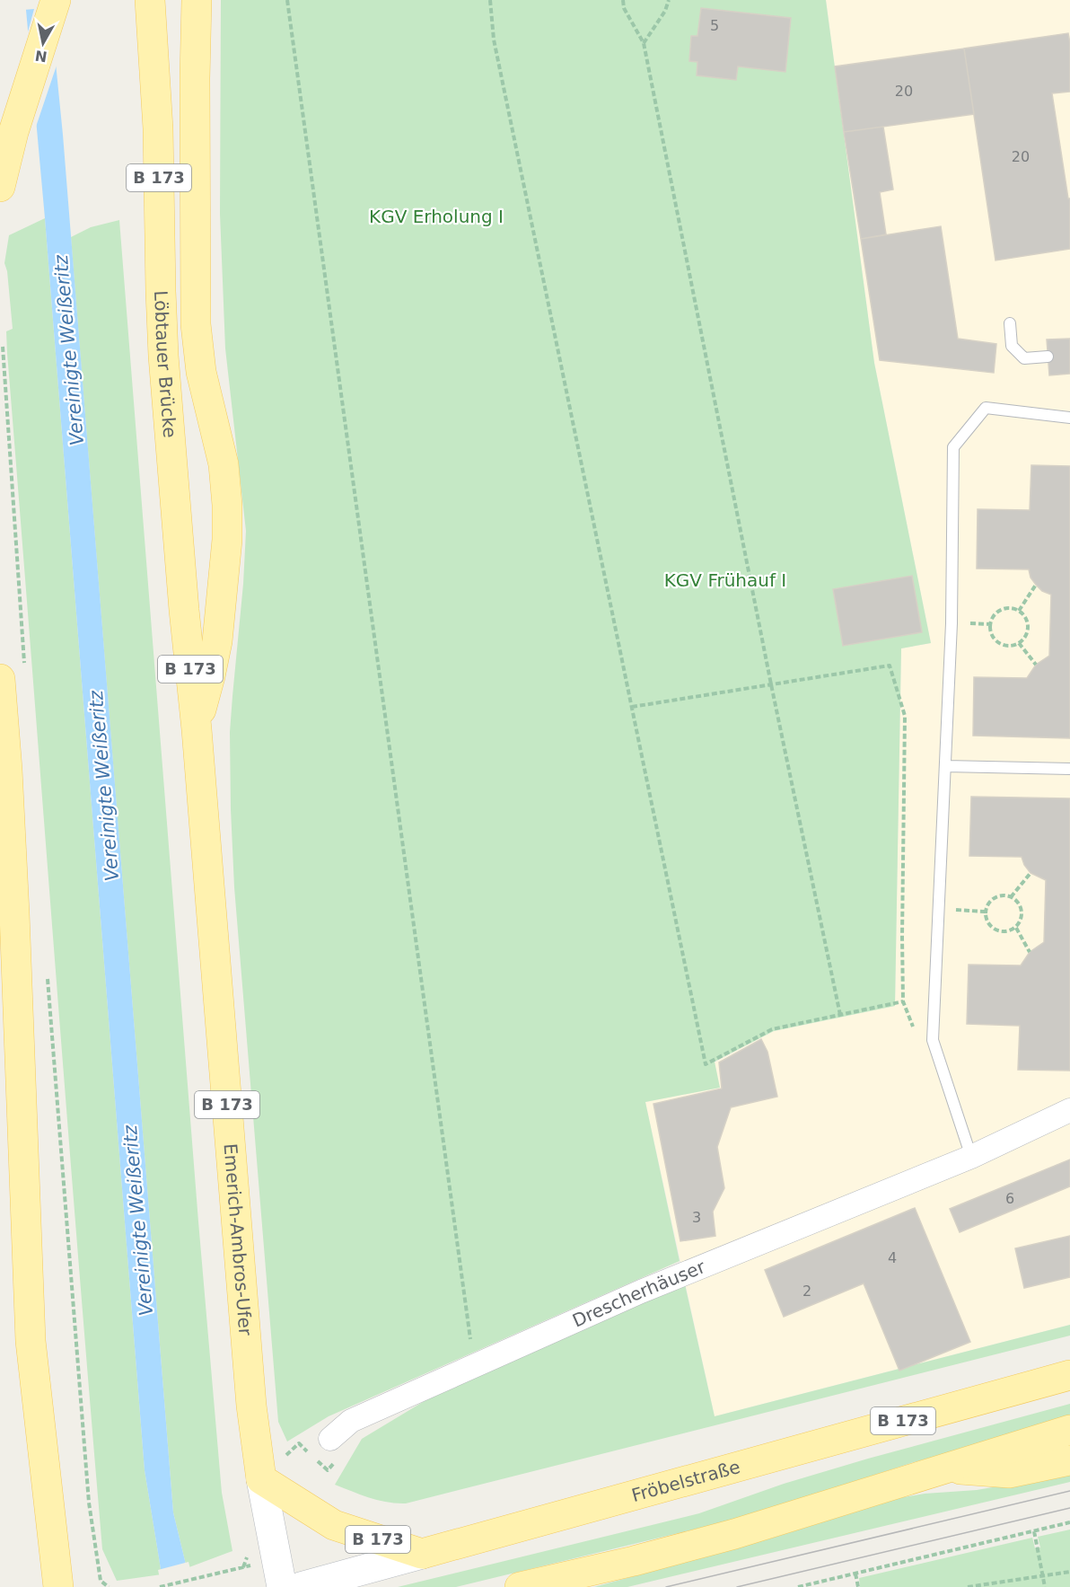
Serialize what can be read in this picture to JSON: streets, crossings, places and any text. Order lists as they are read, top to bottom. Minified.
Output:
{"streets":{"main road":["B 173","Löbtauer Brücke","Emerich-Ambros-Ufer","Fröbelstraße"],"street":["Drescherhäuser"]},"crossings":[["B 173","Emerich-Ambros-Ufer"],["B 173","Fröbelstraße"],["Löbtauer Brücke","Emerich-Ambros-Ufer"]],"water":["Vereinigte Weißeritz"],"parks":["KGV Erholung I","KGV Frühauf I"],"house_numbers":["5","20","20","6","3","4","2"],"north":"bottom"}
